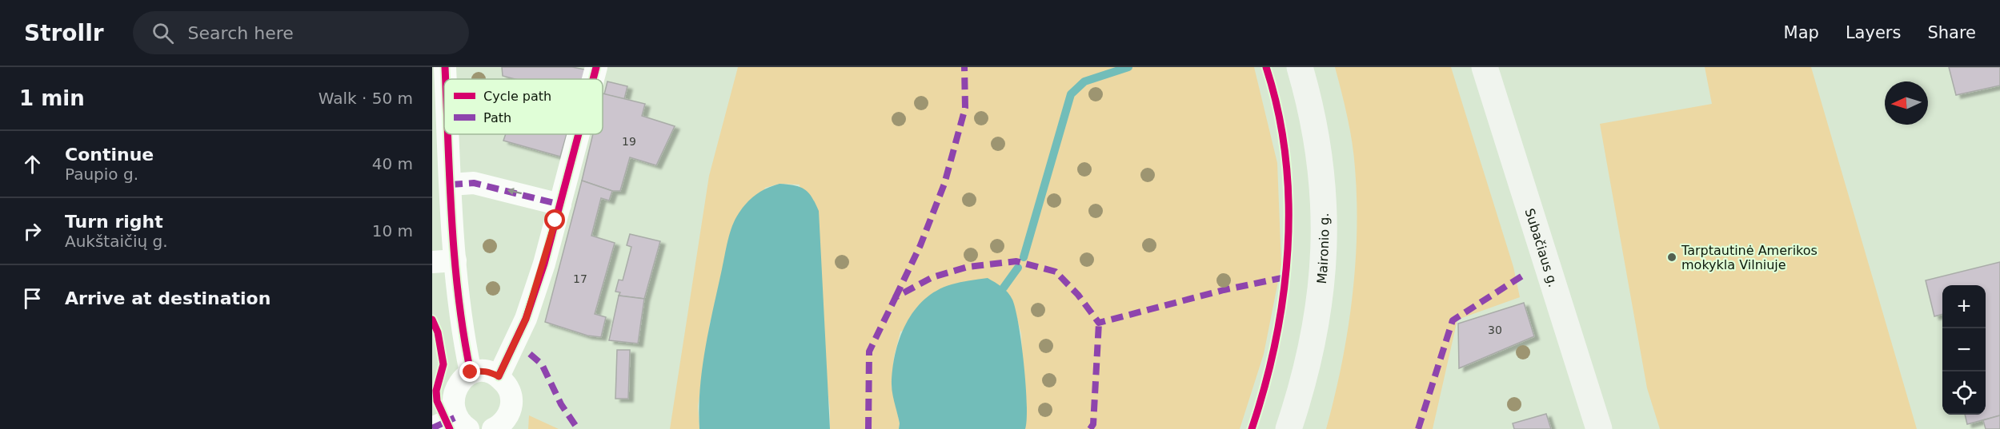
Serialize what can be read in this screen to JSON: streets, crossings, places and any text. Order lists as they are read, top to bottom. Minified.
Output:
{"streets":{"main road":["Subačiaus g.","Maironio g."]},"places":["Tarptautinė Amerikos mokykla Vilniuje"],"house_numbers":["19","17","30"],"legend":["Cycle path","Path"],"north":"left","page":{"header":"Strollr","search":"Search here","nav":["Map","Layers","Share"],"heading":["1 min","Walk · 50 m"],"list":[["Continue","Paupio g.","40 m"],["Turn right","Aukštaičių g.","10 m"],"Arrive at destination"],"map_buttons":["+","−"]}}
